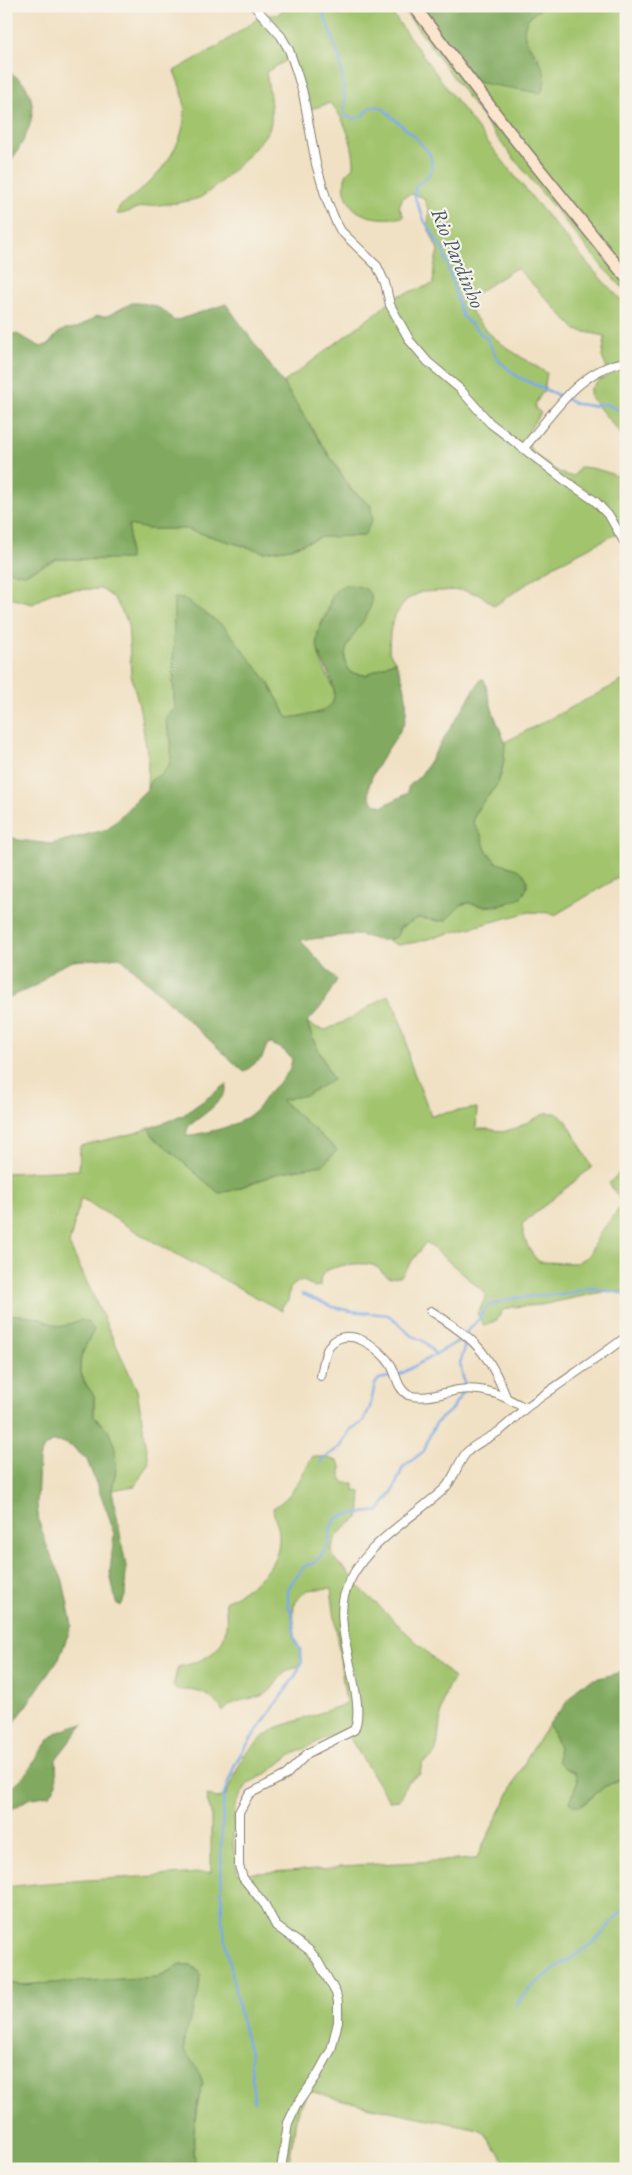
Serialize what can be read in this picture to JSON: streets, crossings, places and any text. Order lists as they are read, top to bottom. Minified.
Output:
{"water":["Rio Pardinho"]}
